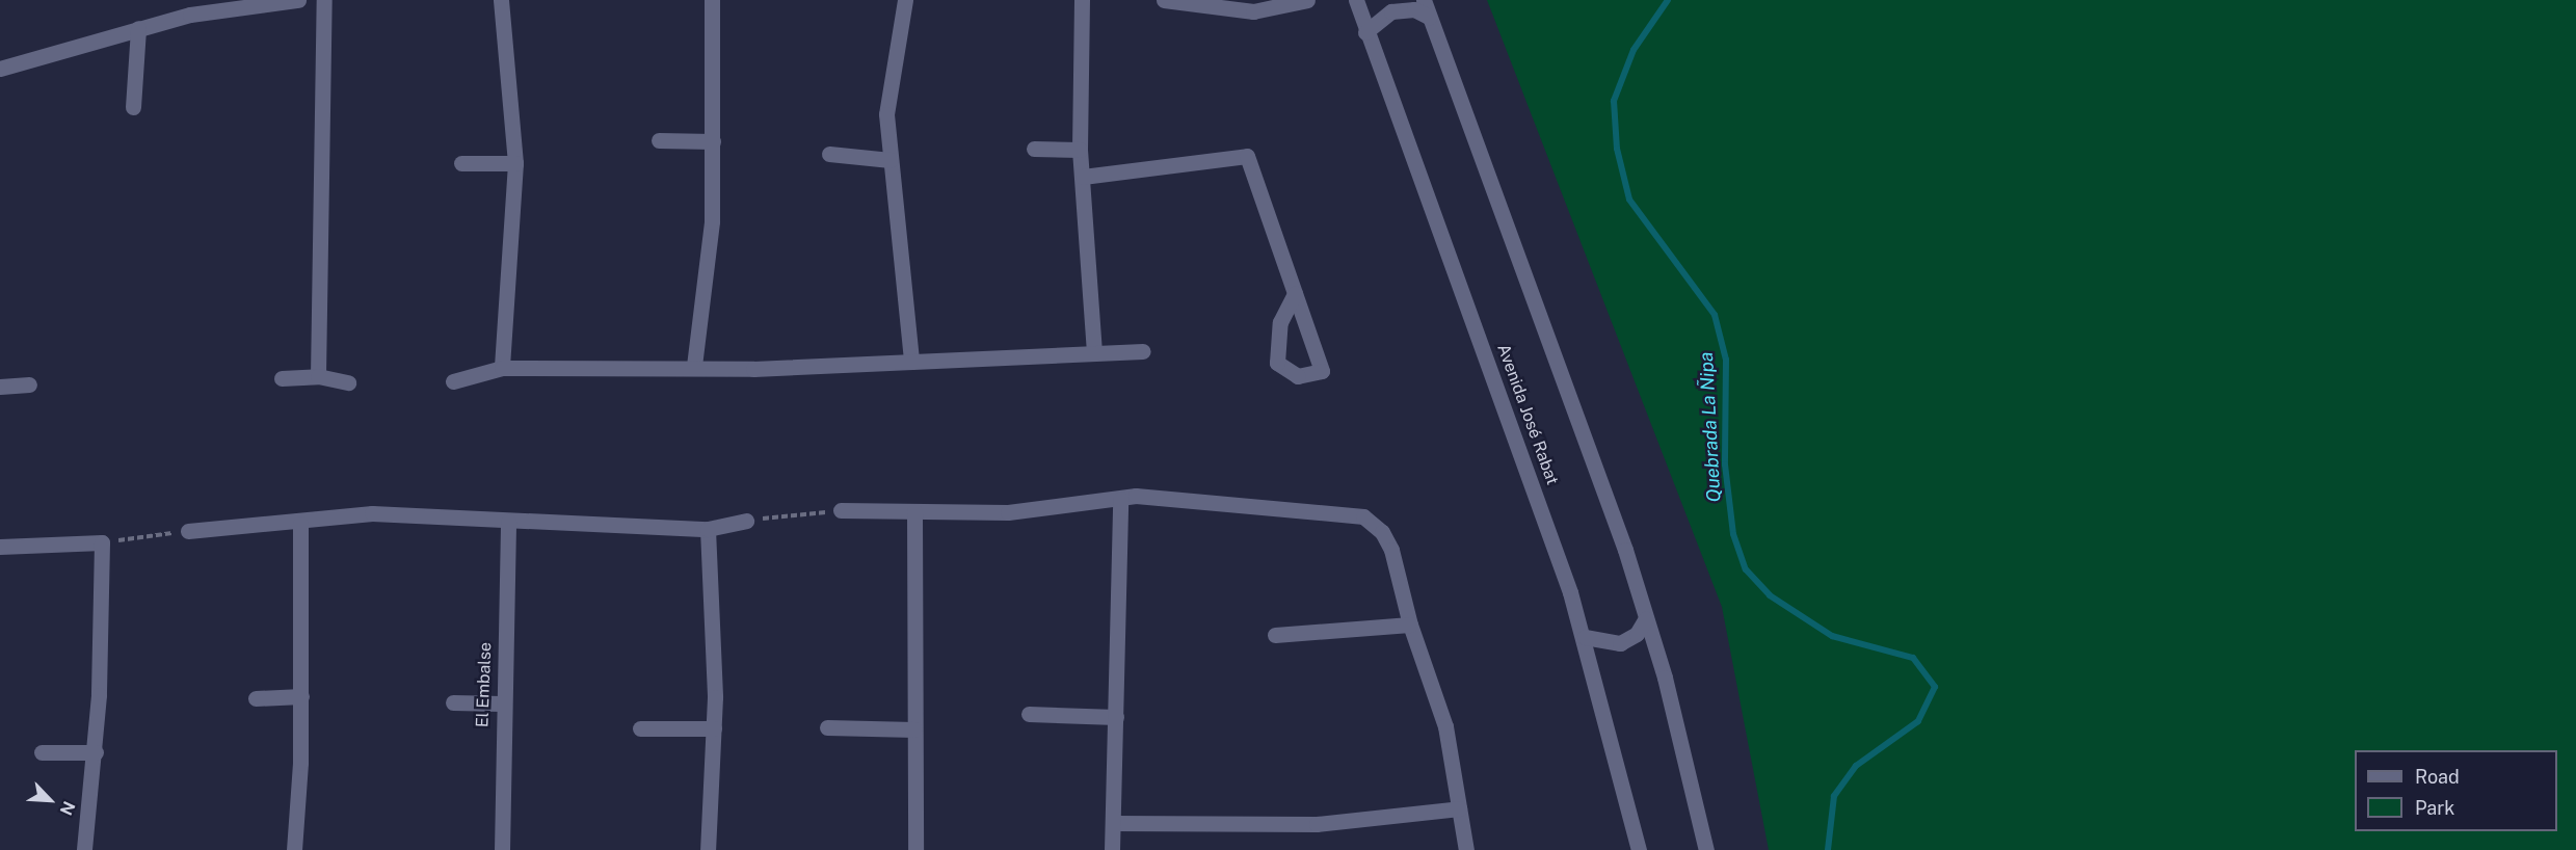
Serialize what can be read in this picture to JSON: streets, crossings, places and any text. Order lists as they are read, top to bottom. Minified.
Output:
{"streets":{"street":["Avenida José Rabat","El Embalse"]},"water":["Quebrada La Ñipa"],"legend":["Road","Park"],"north":"bottom right"}
